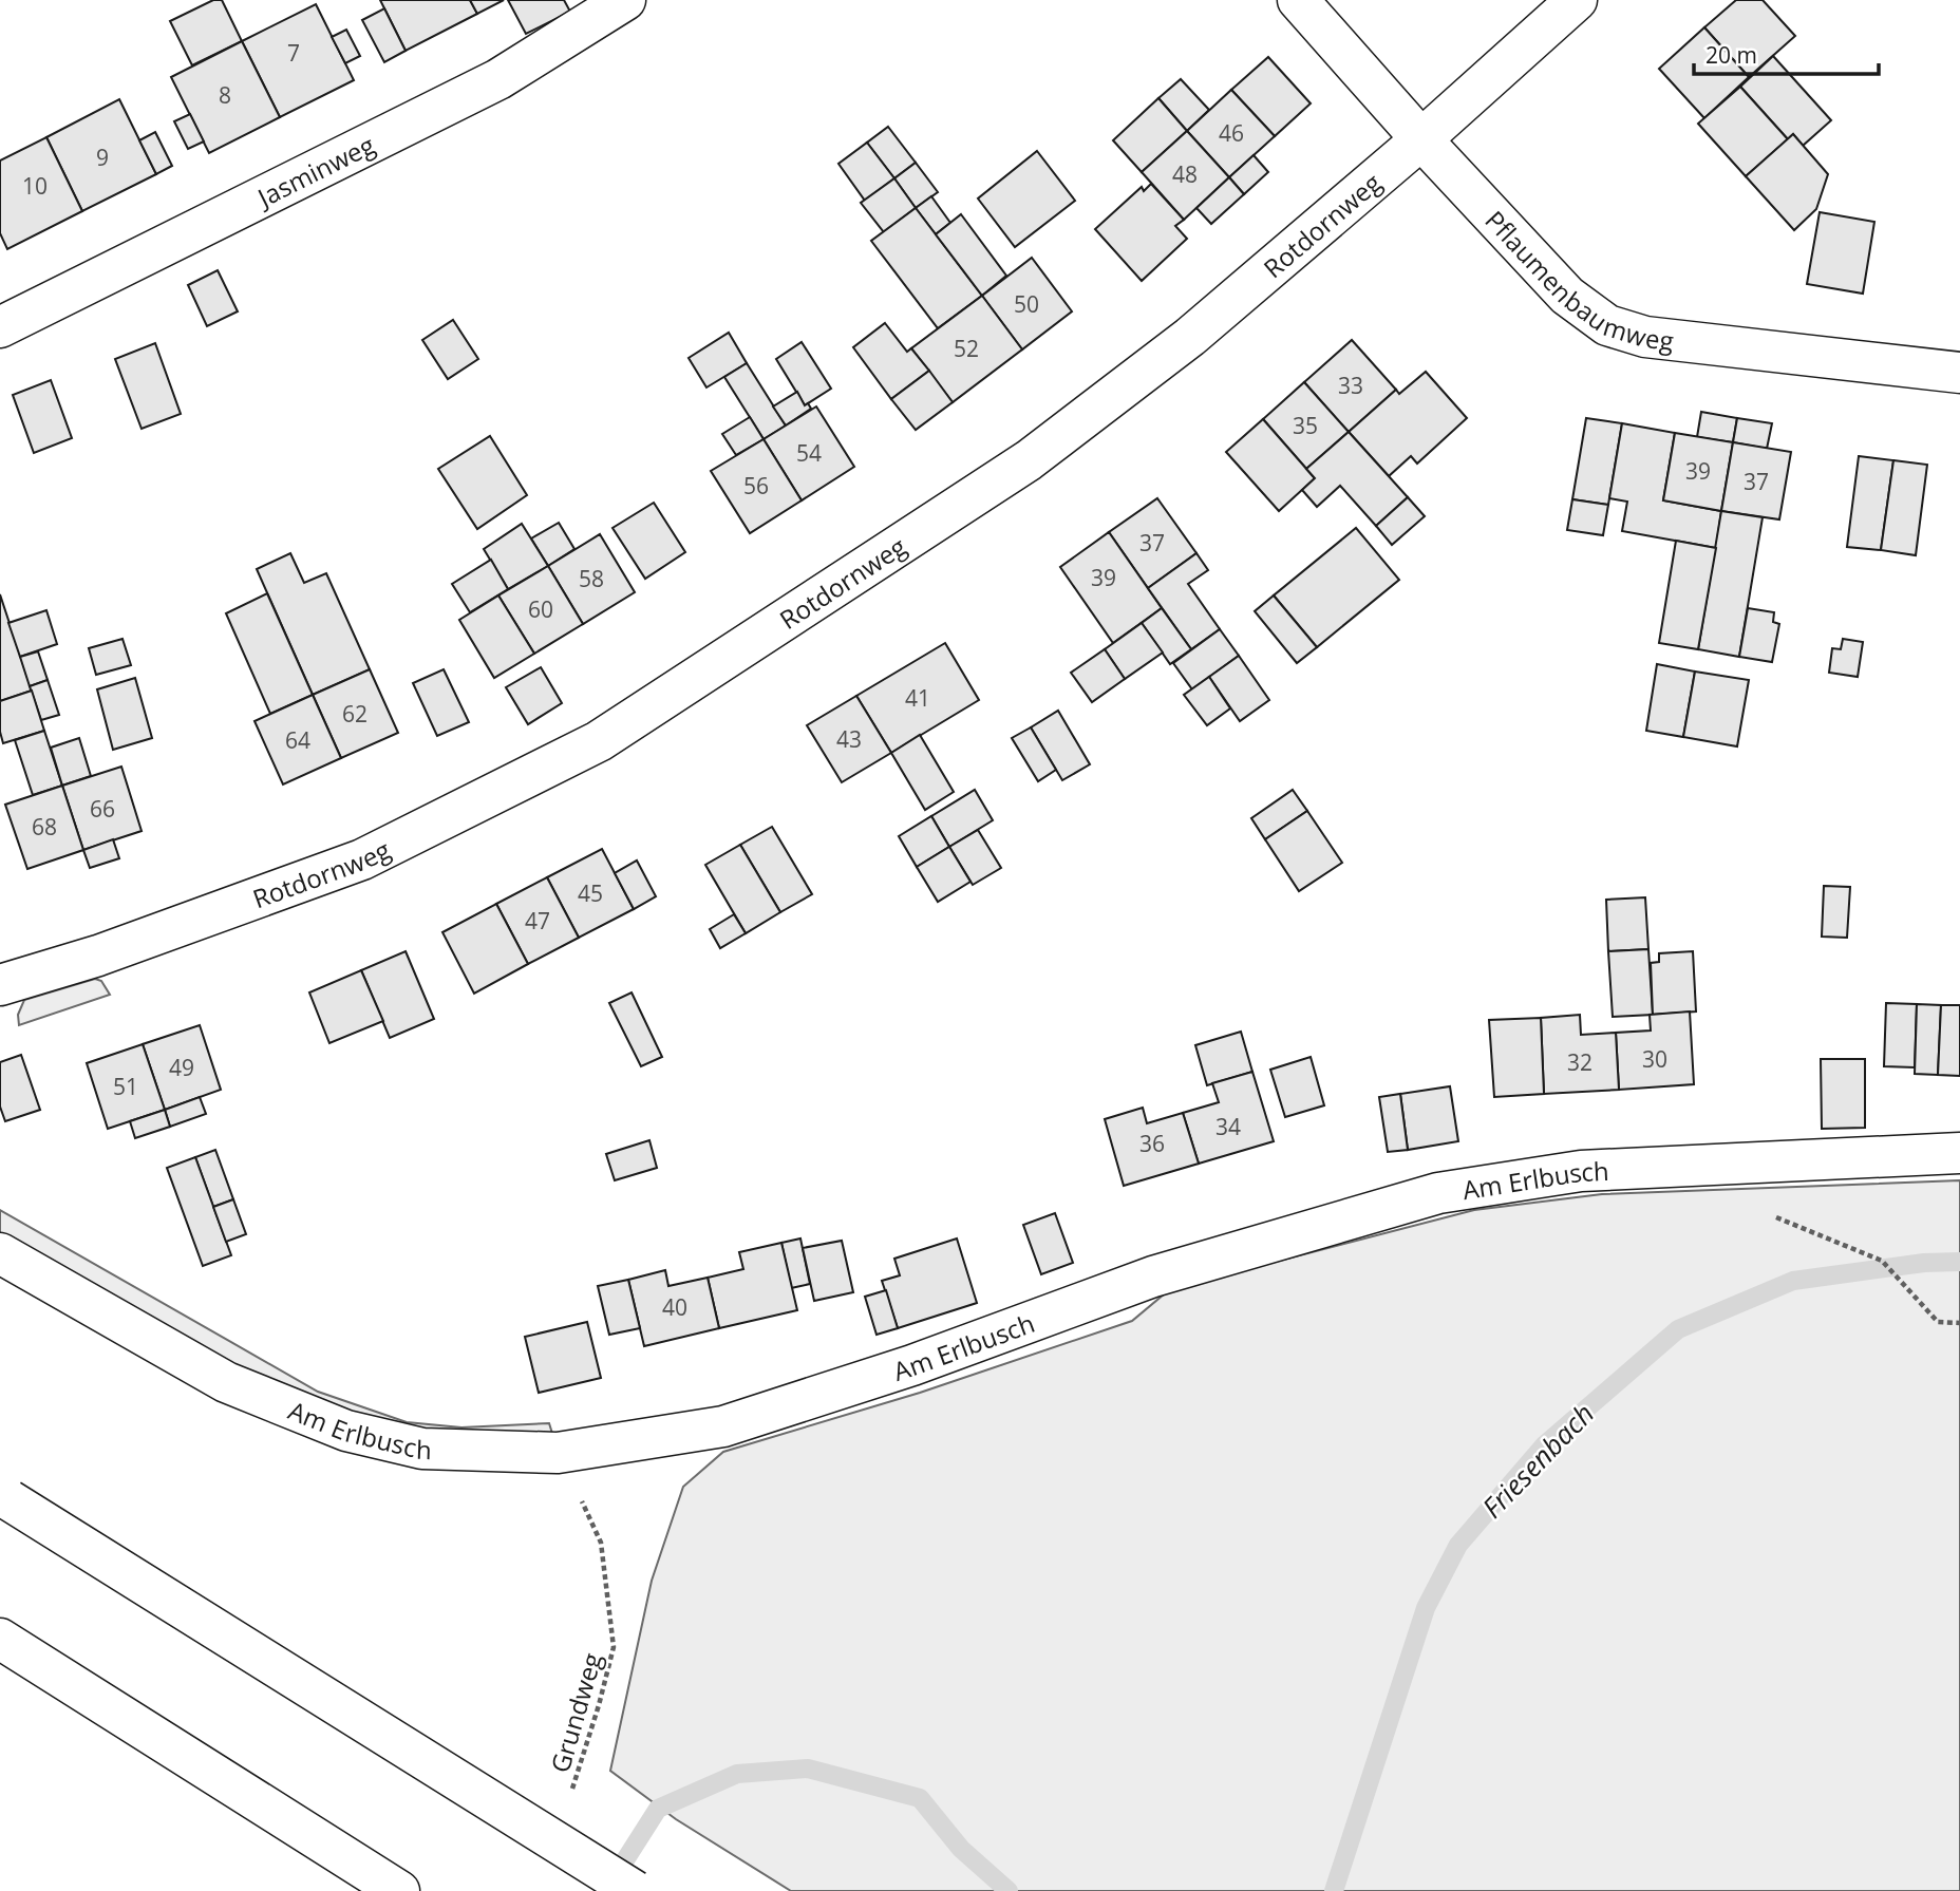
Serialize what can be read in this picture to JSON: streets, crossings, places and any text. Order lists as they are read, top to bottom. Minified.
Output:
{"streets":{"main road":["Jasminweg","Rotdornweg","Pflaumenbaumweg","Am Erlbusch"],"path":["Grundweg"]},"crossings":[["Rotdornweg","Pflaumenbaumweg"],["Am Erlbusch","Grundweg"]],"water":["Friesenbach"],"house_numbers":["7","8","46","9","48","10","50","52","33","35","54","39","37","56","37","39","58","60","41","62","43","64","66","68","45","47","30","32","49","51","34","36","40"],"scale_bar":"20 m"}
